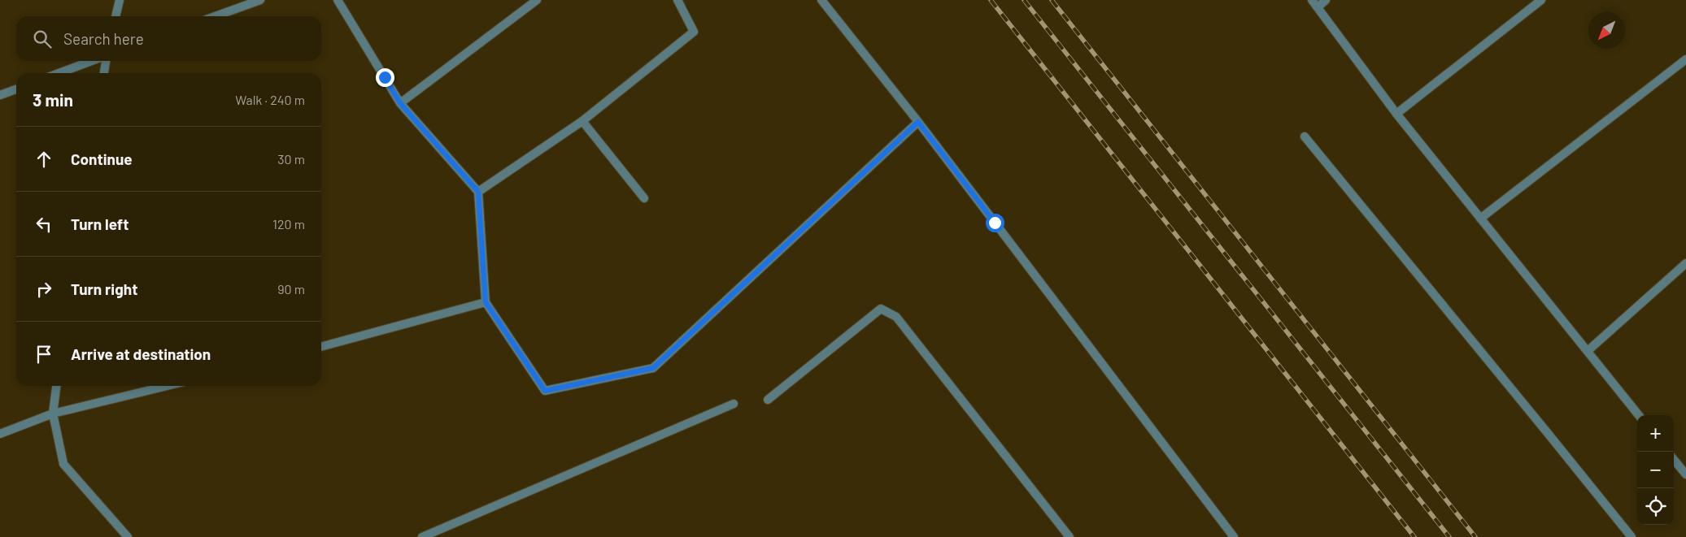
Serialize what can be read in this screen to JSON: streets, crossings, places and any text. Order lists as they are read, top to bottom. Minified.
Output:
{"north":"bottom left","page":{"search":"Search here","heading":["3 min","Walk · 240 m"],"list":[["Continue","30 m"],["Turn left","120 m"],["Turn right","90 m"],"Arrive at destination"],"map_buttons":["+","−"]}}
